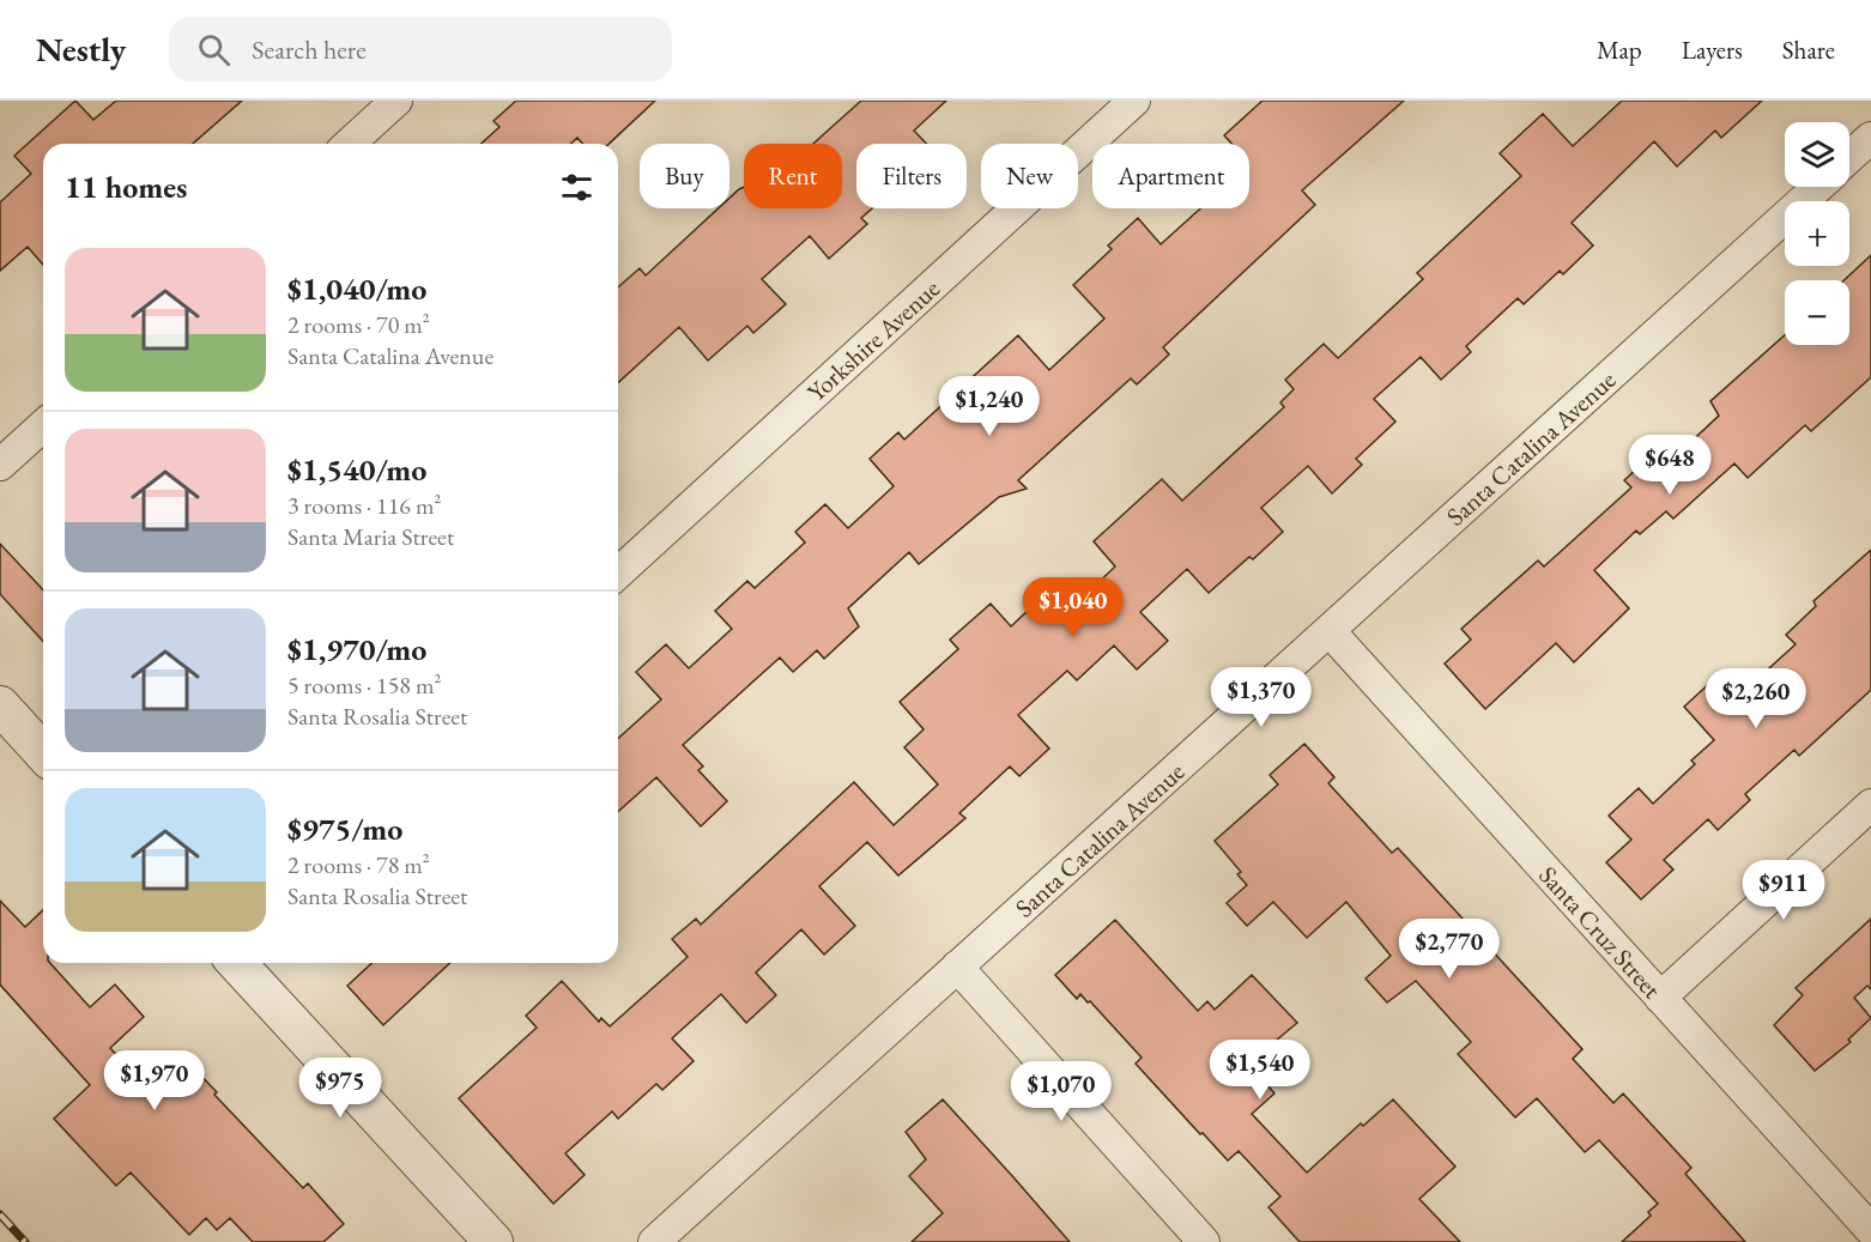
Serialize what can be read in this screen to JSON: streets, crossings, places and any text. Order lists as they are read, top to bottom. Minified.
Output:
{"streets":{"street":["Yorkshire Avenue","Santa Catalina Avenue","Santa Cruz Street"]},"crossings":[["Santa Catalina Avenue","Santa Cruz Street"]],"page":{"header":"Nestly","search":"Search here","nav":["Map","Layers","Share"],"map_buttons":["+","−"],"chip":["Buy","Rent","Filters","New","Apartment"],"heading":"11 homes","list":[{"name":"$1,040/mo","note":"2 rooms · 70 m² · Santa Catalina Avenue"},{"name":"$1,540/mo","note":"3 rooms · 116 m² · Santa Maria Street"},{"name":"$1,970/mo","note":"5 rooms · 158 m² · Santa Rosalia Street"},{"name":"$975/mo","note":"2 rooms · 78 m² · Santa Rosalia Street"}],"price":["$1,240","$648","$1,040","$1,370","$2,260","$911","$2,770","$1,540","$1,970","$975","$1,070"]}}
